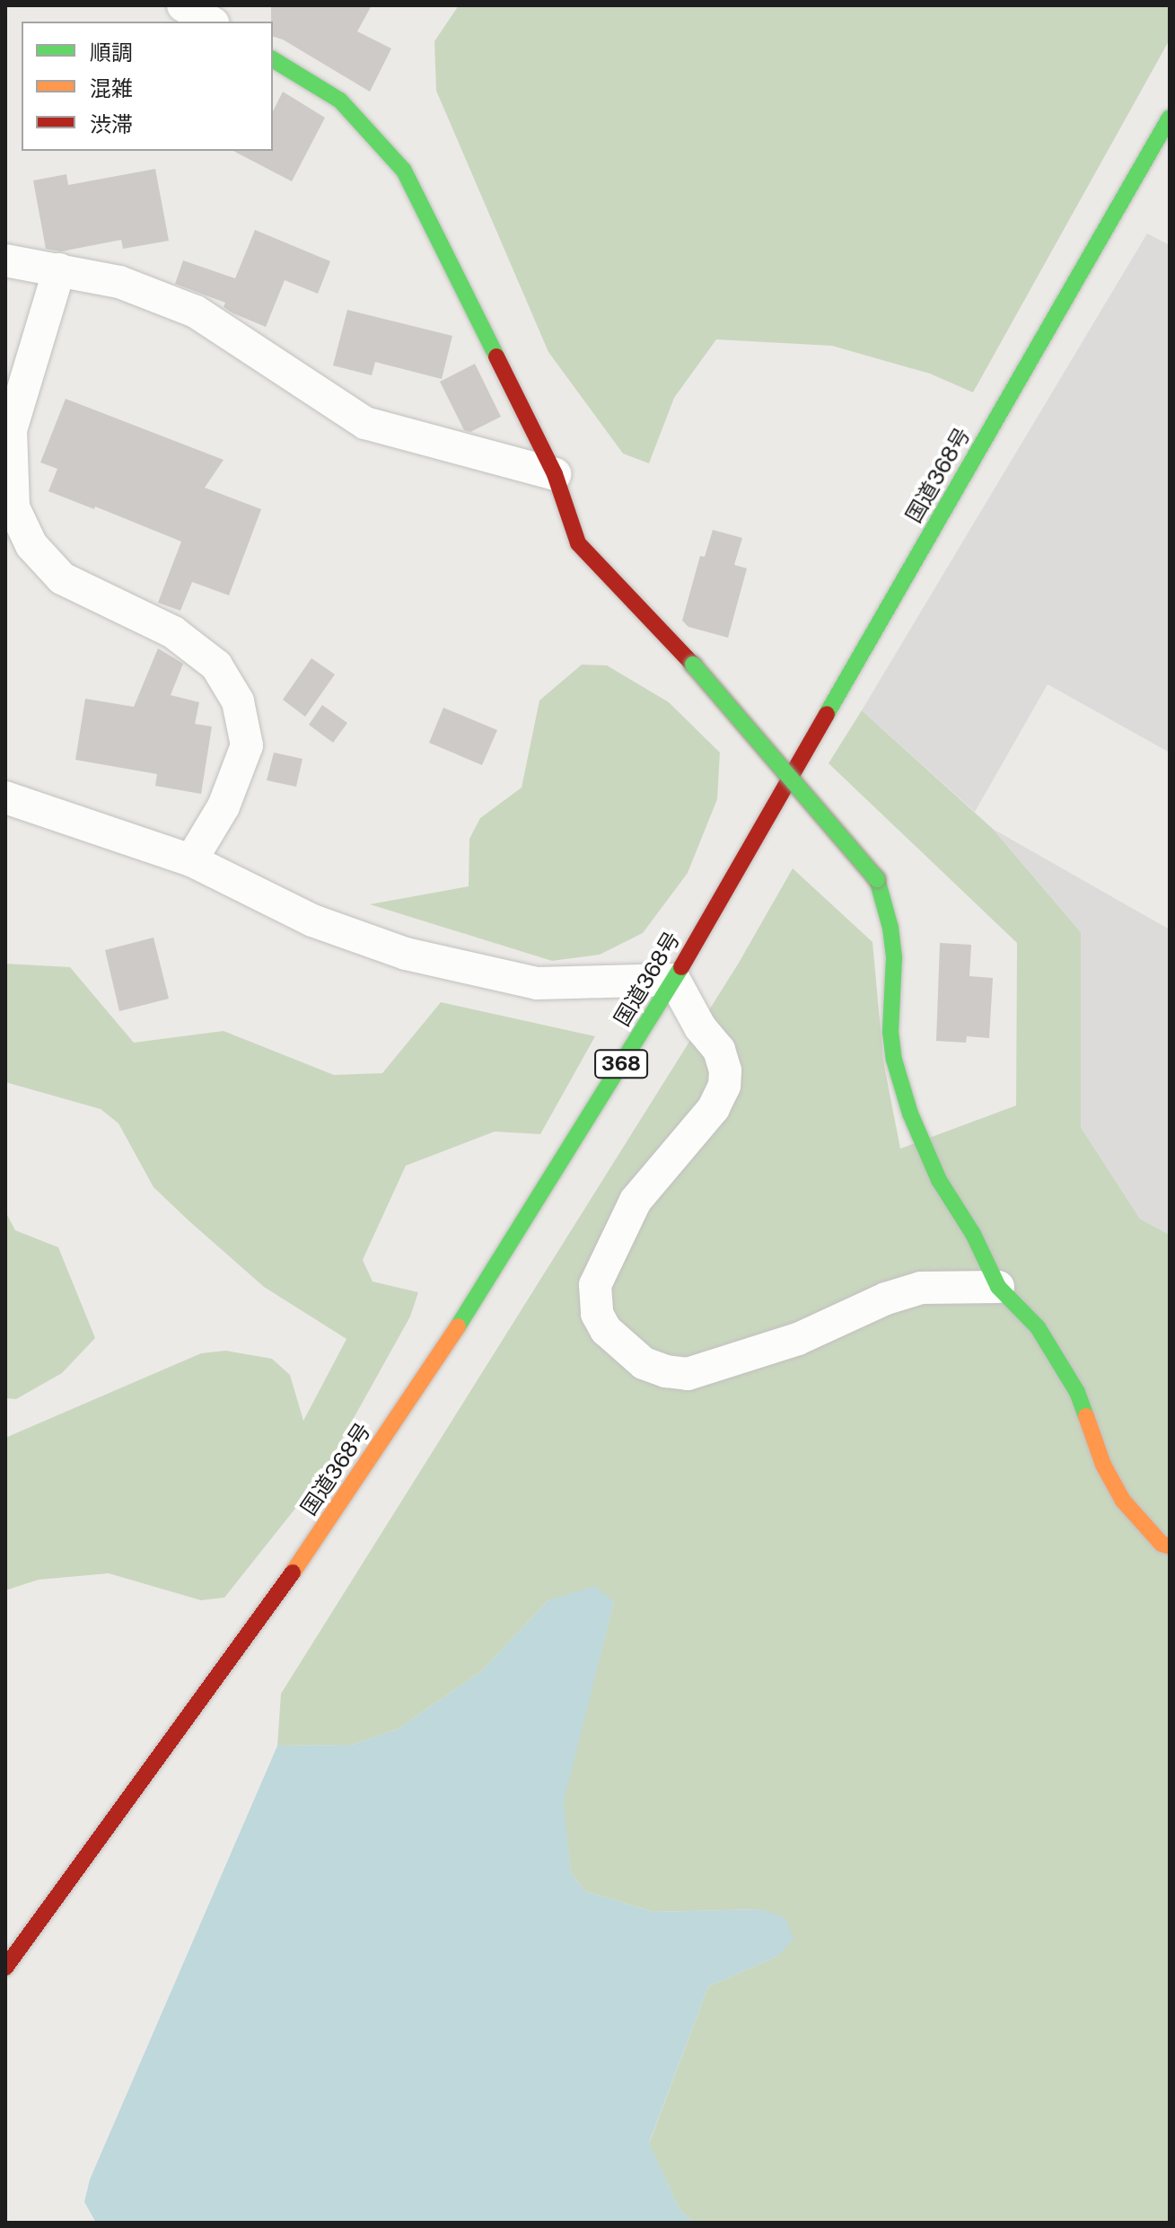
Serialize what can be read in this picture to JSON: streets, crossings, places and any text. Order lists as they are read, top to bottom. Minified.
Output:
{"streets":{"main road":["国道368号","368"]},"legend":["順調","混雑","渋滞"]}
